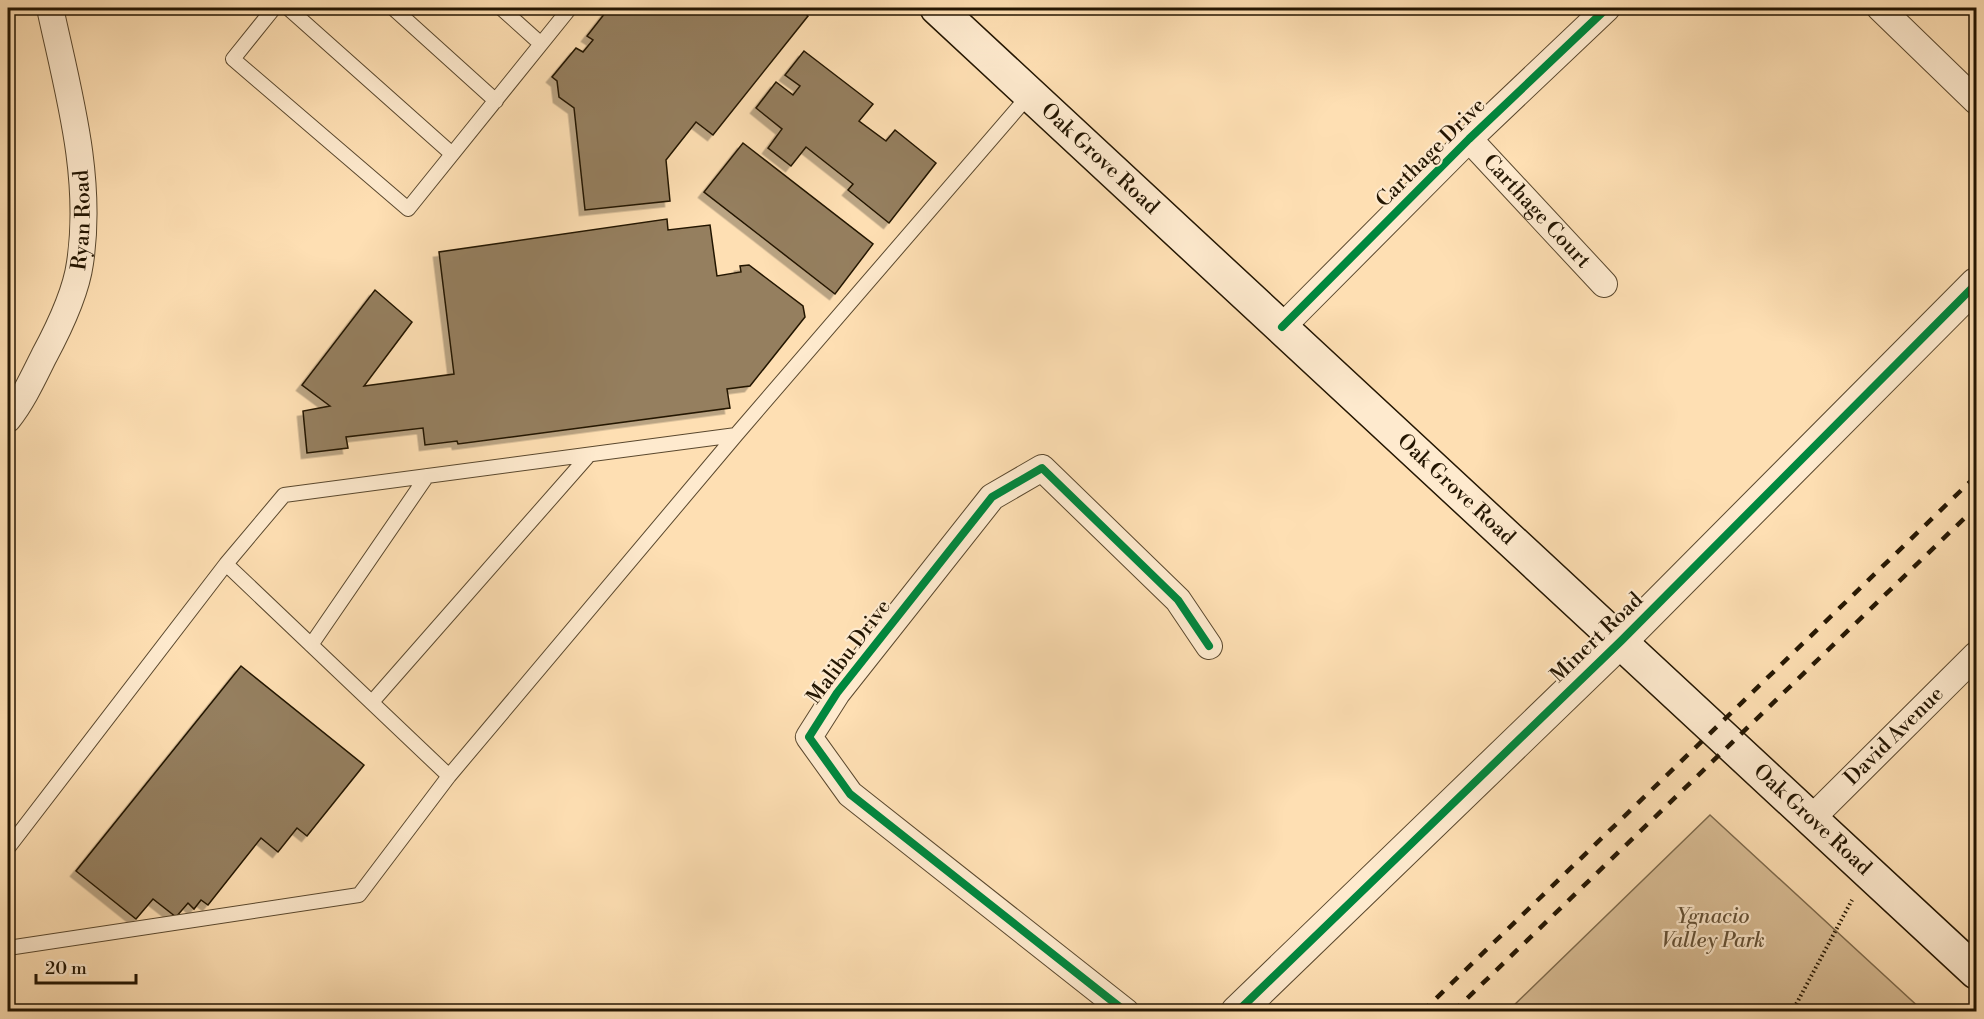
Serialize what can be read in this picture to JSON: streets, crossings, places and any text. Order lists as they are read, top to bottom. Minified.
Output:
{"streets":{"main road":["Oak Grove Road"],"street":["Carthage Drive","Carthage Court","Ryan Road","Minert Road","Malibu Drive","David Avenue"]},"crossings":[["Carthage Drive","Oak Grove Road"],["Carthage Drive","Carthage Court"],["Oak Grove Road","Minert Road"],["Oak Grove Road","David Avenue"]],"parks":["Ygnacio Valley Park"],"scale_bar":"20 m"}
